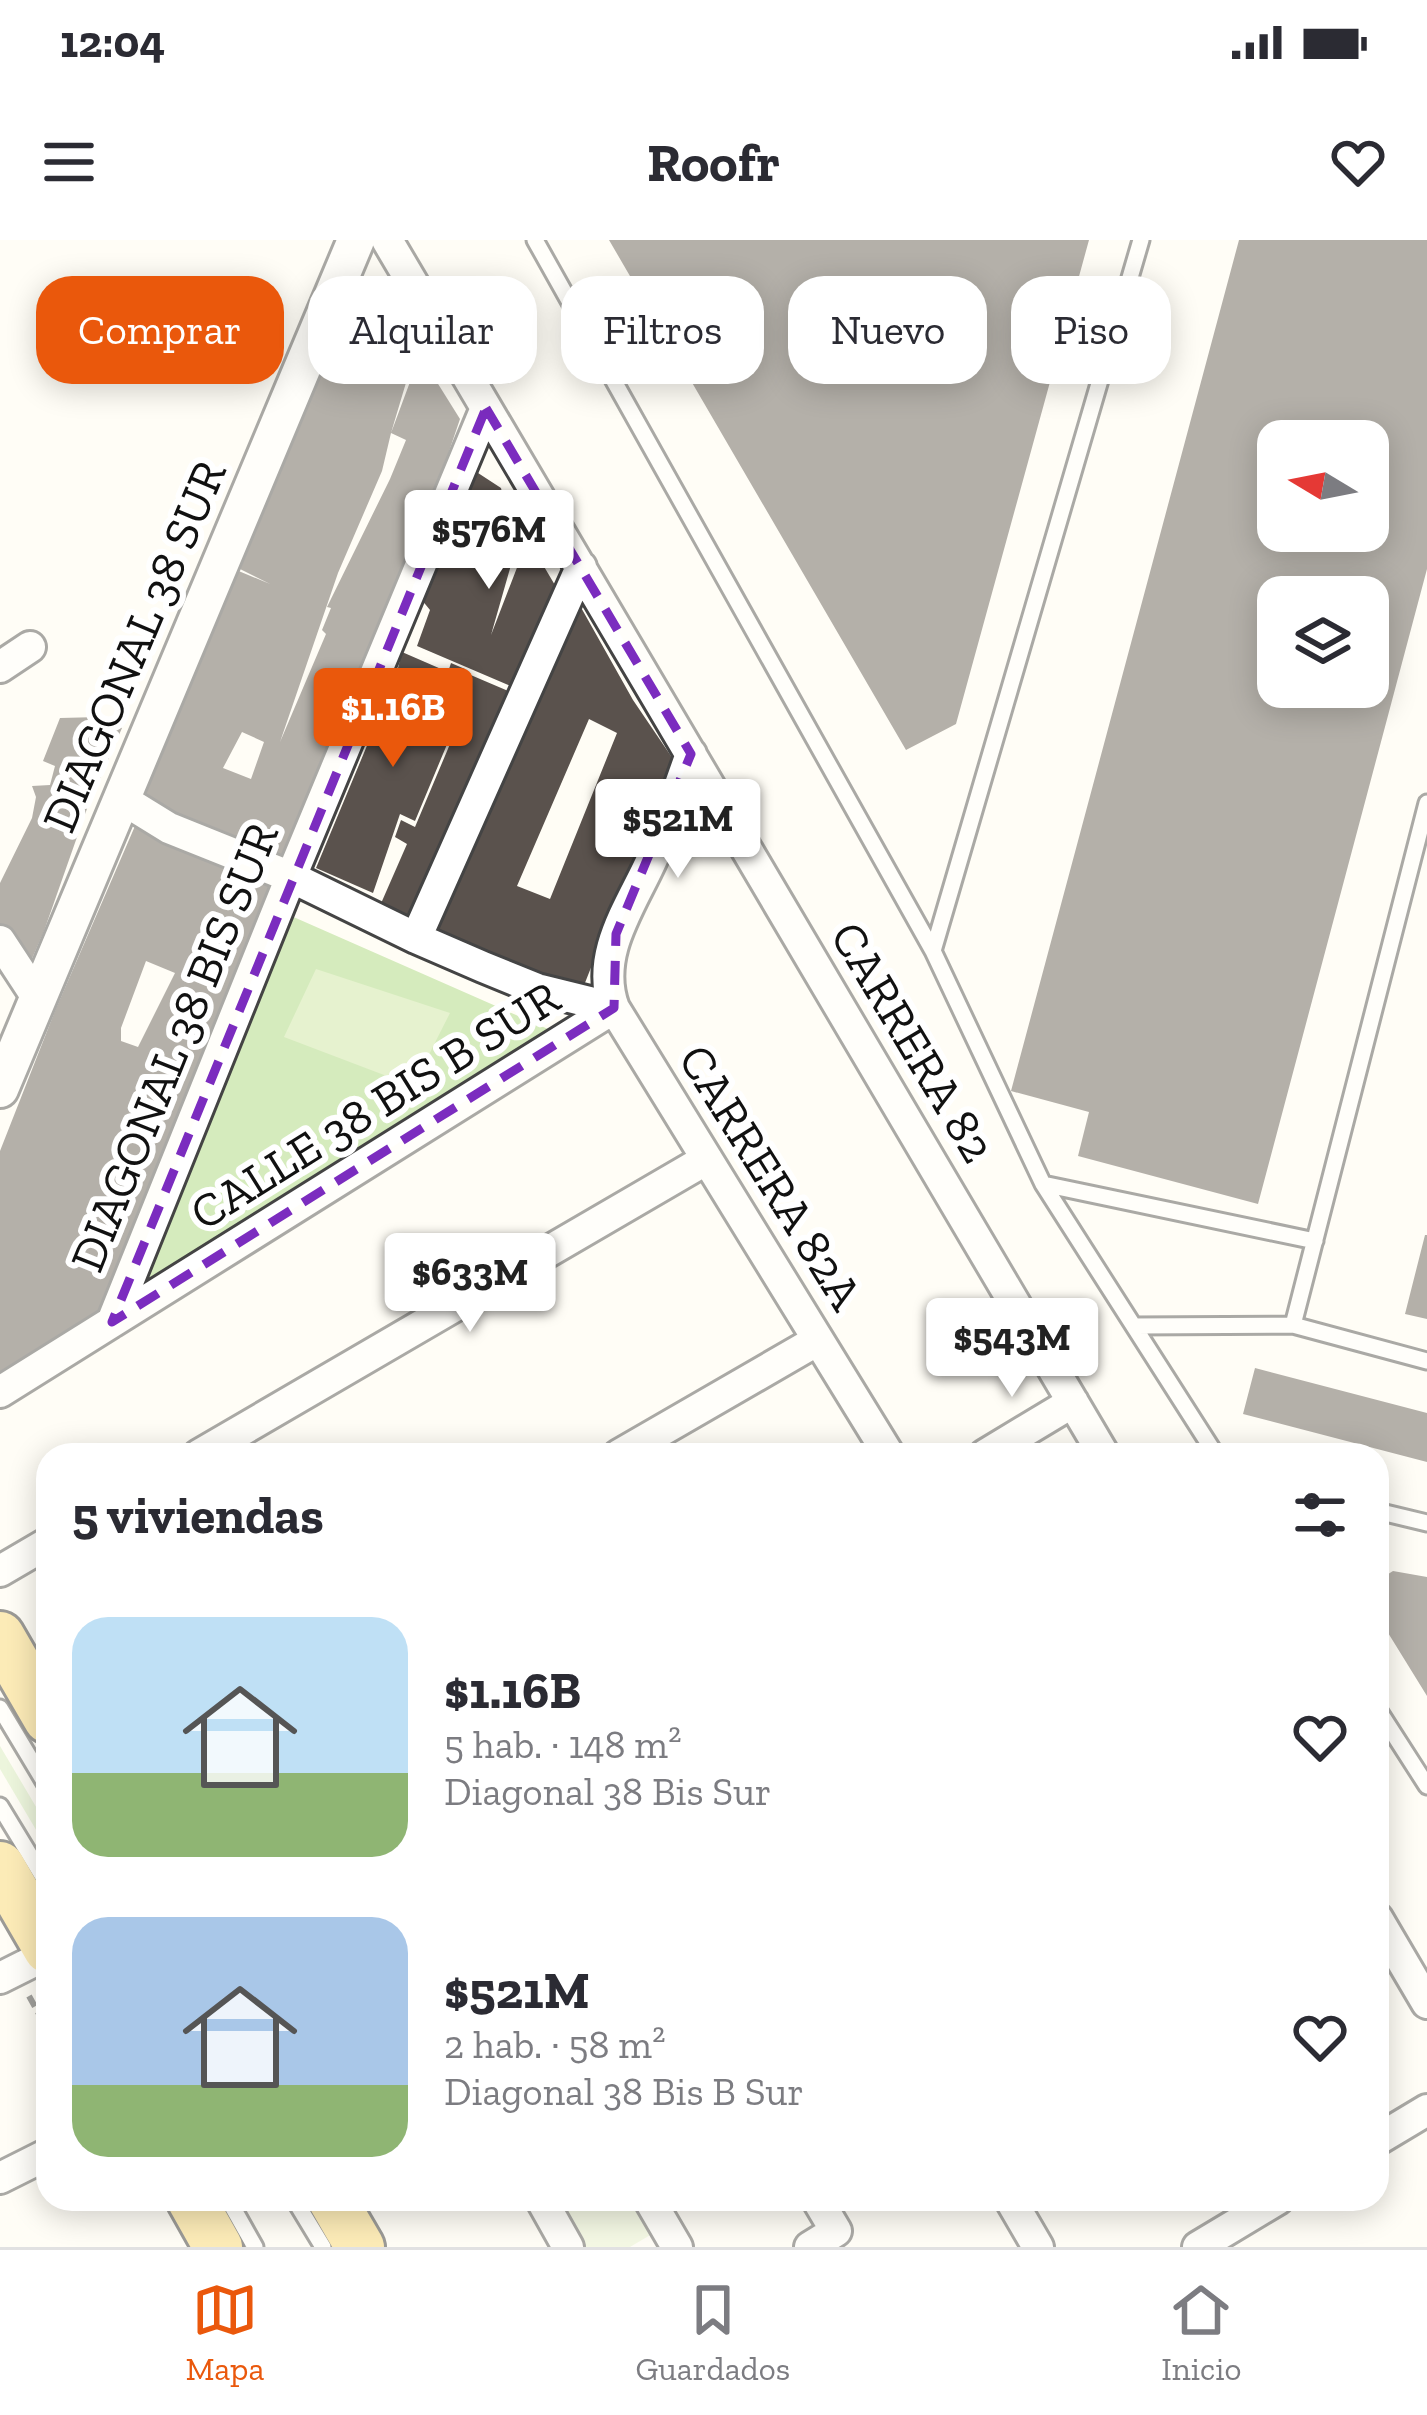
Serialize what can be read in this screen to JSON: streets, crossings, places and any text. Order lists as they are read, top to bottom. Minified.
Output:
{"streets":{"street":["DIAGONAL 38 SUR","CARRERA 82","DIAGONAL 38 BIS SUR","CALLE 38 BIS B SUR","CARRERA 82A"]},"crossings":[["DIAGONAL 38 SUR","CARRERA 82"],["CARRERA 82","DIAGONAL 38 BIS SUR"],["DIAGONAL 38 BIS SUR","CALLE 38 BIS B SUR"],["CALLE 38 BIS B SUR","CARRERA 82A"]],"north":"left","page":{"status":"12:04","header":"Roofr","chip":["Comprar","Alquilar","Filtros","Nuevo","Piso"],"price":["$576M","$1.16B","$521M","$633M","$543M"],"heading":"5 viviendas","list":[{"name":"$1.16B","note":"5 hab. · 148 m² · Diagonal 38 Bis Sur"},{"name":"$521M","note":"2 hab. · 58 m² · Diagonal 38 Bis B Sur"}],"tabs":["Mapa","Guardados","Inicio"]}}
